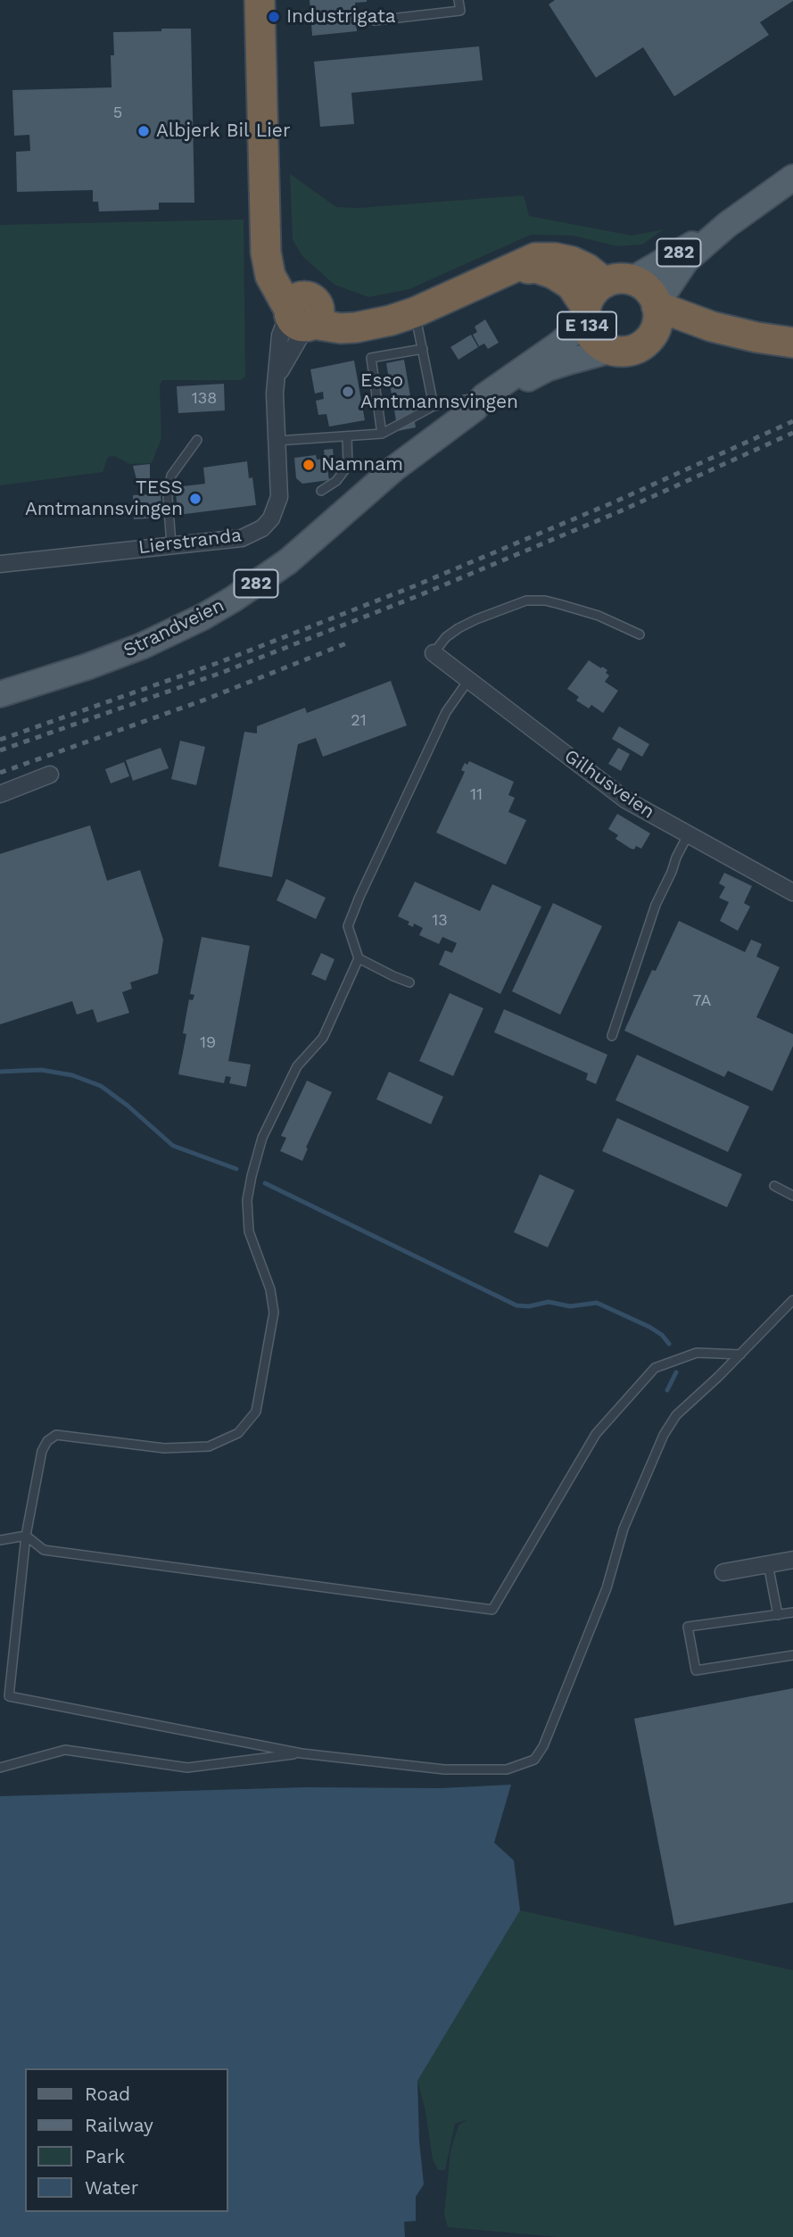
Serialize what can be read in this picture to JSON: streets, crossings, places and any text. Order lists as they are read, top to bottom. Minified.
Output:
{"streets":{"highway":["E 134"],"main road":["282","Strandveien"],"street":["Lierstranda","Gilhusveien"]},"crossings":[["282","E 134"],["282","Strandveien"],["E 134","Lierstranda"],["E 134","Strandveien"]],"places":["Industrigata","Albjerk Bil Lier","Esso Amtmannsvingen","Namnam","TESS Amtmannsvingen"],"house_numbers":["5","138","21","11","13","7A","19"],"legend":["Road","Railway","Park","Water"]}
